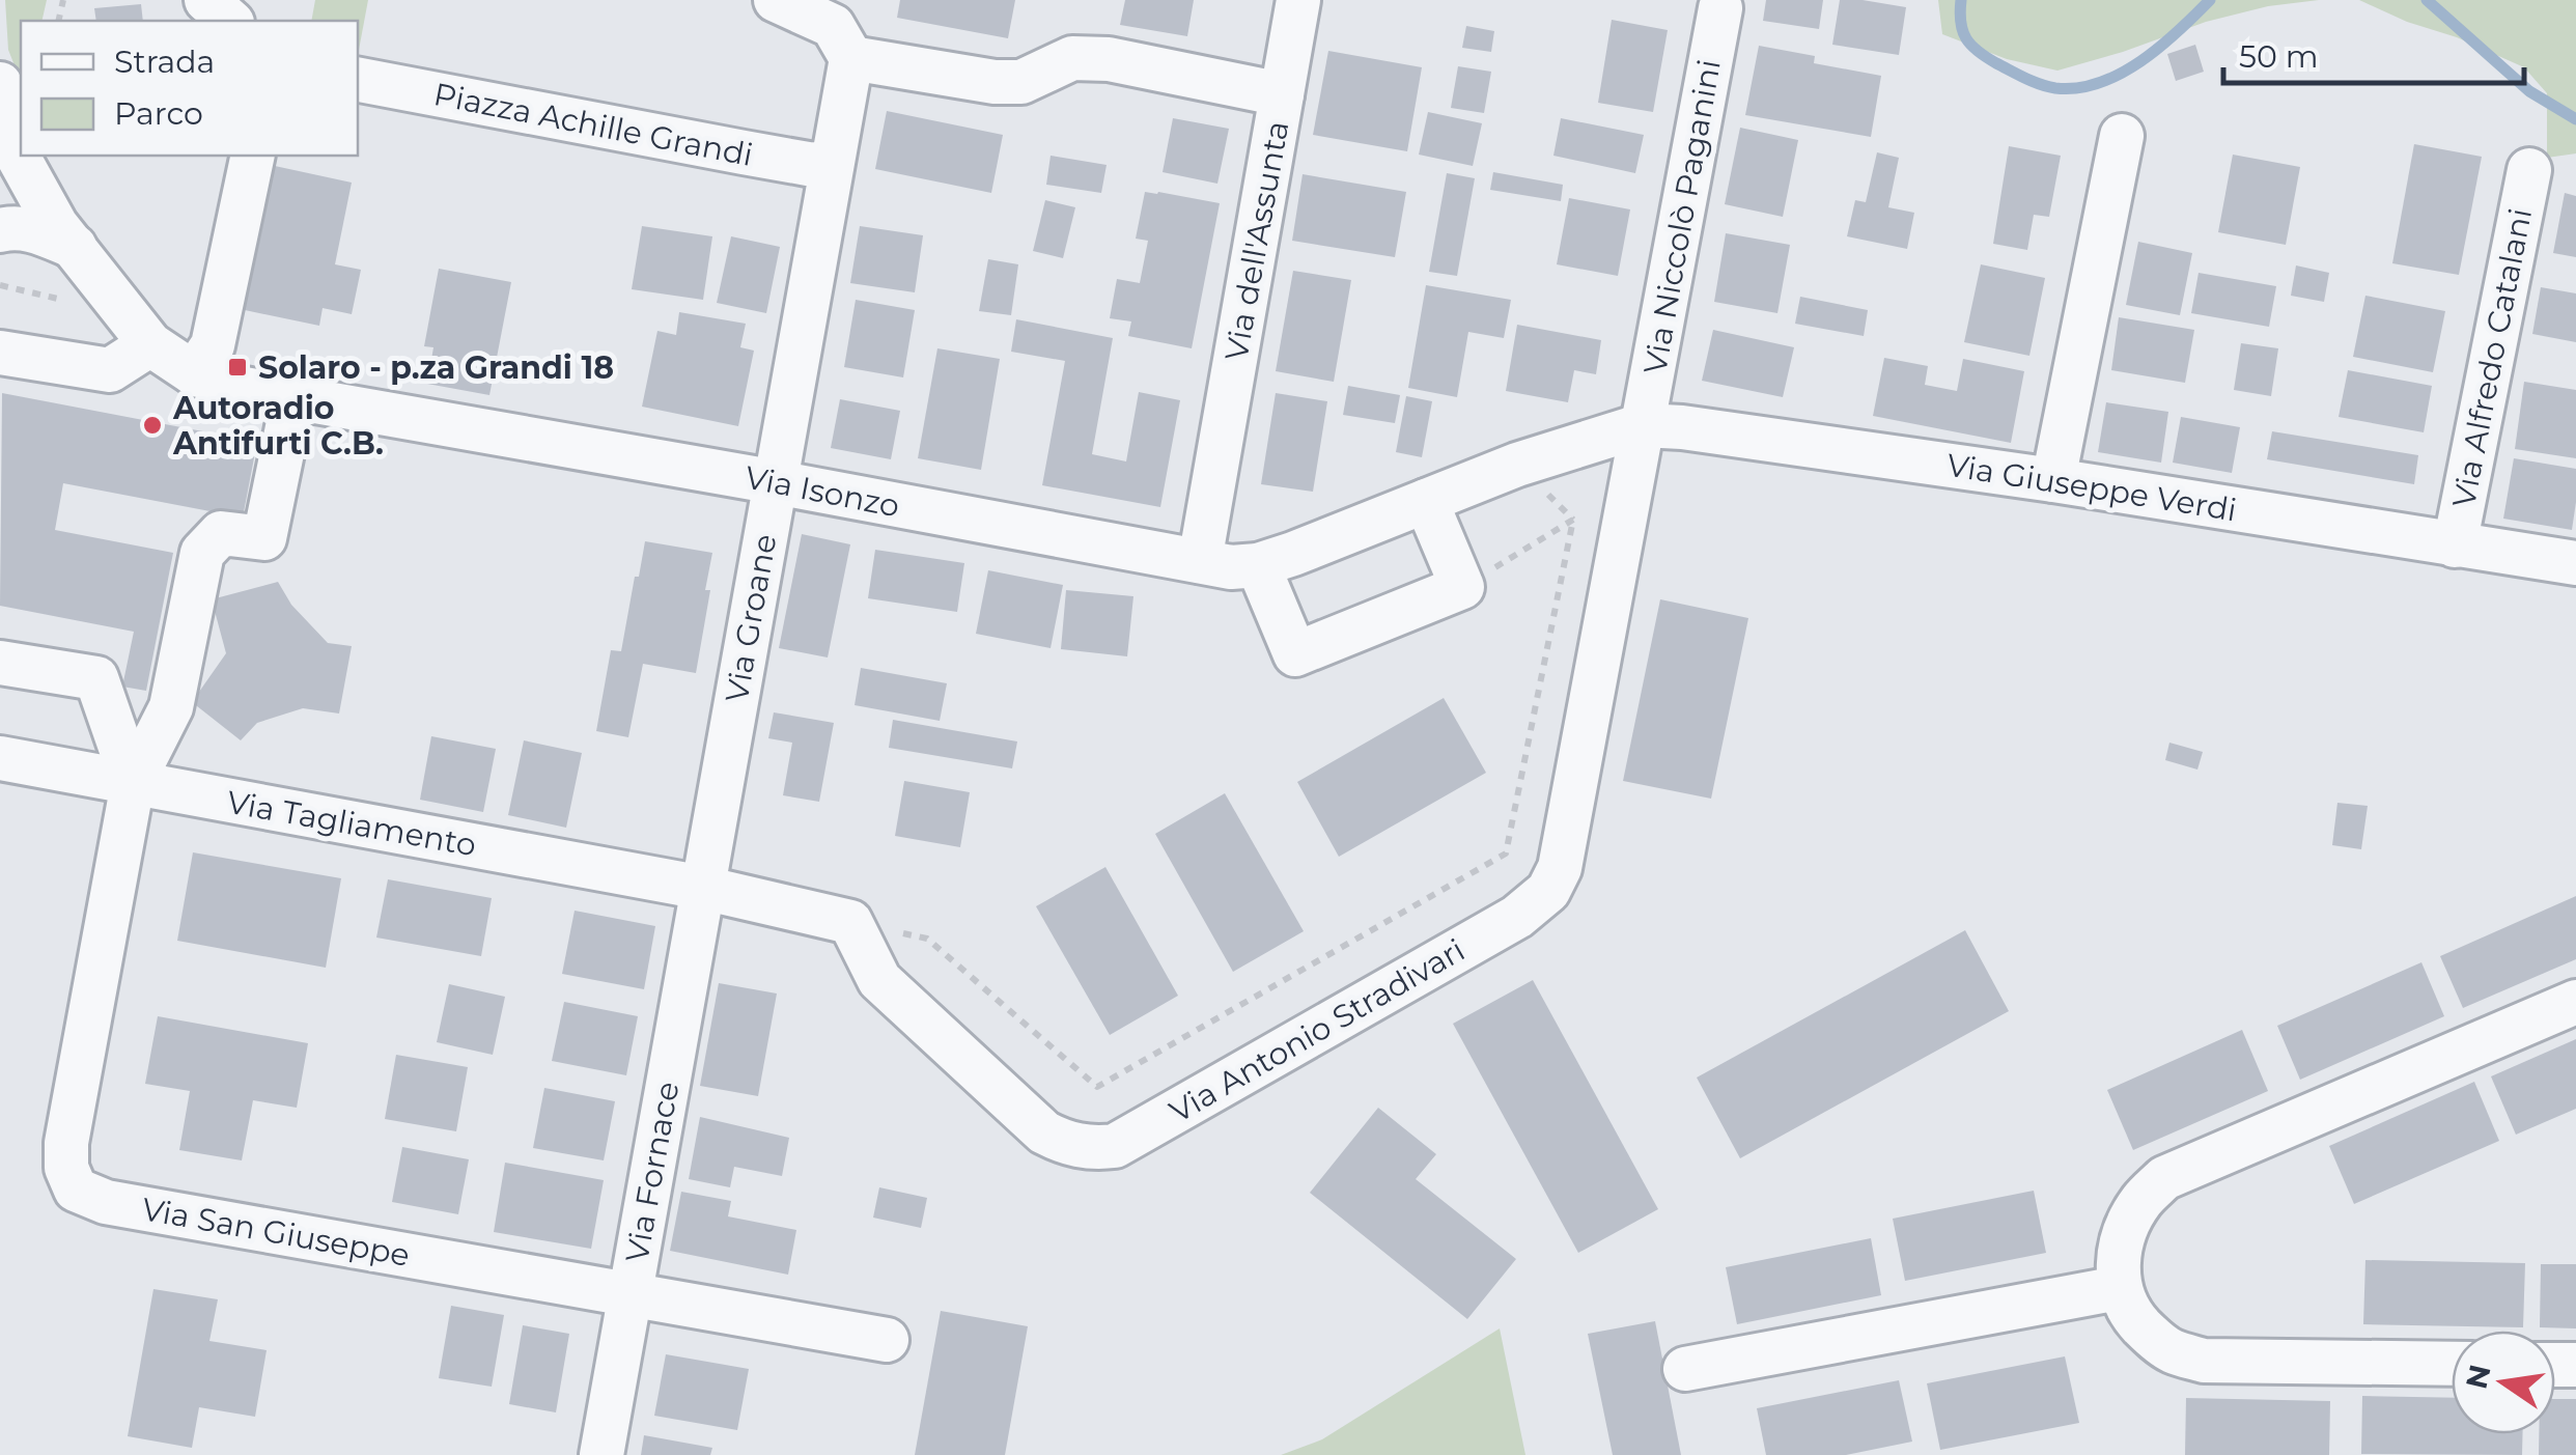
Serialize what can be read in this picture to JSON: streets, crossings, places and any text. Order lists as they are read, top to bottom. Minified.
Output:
{"streets":{"street":["Piazza Achille Grandi","Via Niccolò Paganini","Via dell'Assunta","Via Alfredo Catalani","Via Giuseppe Verdi","Via Isonzo","Via Groane","Via Tagliamento","Via Antonio Stradivari","Via Fornace","Via San Giuseppe"]},"crossings":[["Piazza Achille Grandi","Via Groane"],["Via Niccolò Paganini","Via Giuseppe Verdi"],["Via Niccolò Paganini","Via Isonzo"],["Via Niccolò Paganini","Via Antonio Stradivari"],["Via dell'Assunta","Via Isonzo"],["Via Alfredo Catalani","Via Giuseppe Verdi"],["Via Giuseppe Verdi","Via Isonzo"],["Via Giuseppe Verdi","Via Antonio Stradivari"],["Via Isonzo","Via Groane"],["Via Isonzo","Via Antonio Stradivari"],["Via Groane","Via Tagliamento"],["Via Groane","Via Fornace"],["Via Tagliamento","Via Fornace"],["Via Tagliamento","Via San Giuseppe"],["Via Fornace","Via San Giuseppe"]],"places":{"transit":["Solaro - p.za Grandi 18"],"other":["Autoradio Antifurti C.B."]},"legend":["Strada","Parco"],"scale_bar":"50 m","north":"left"}
